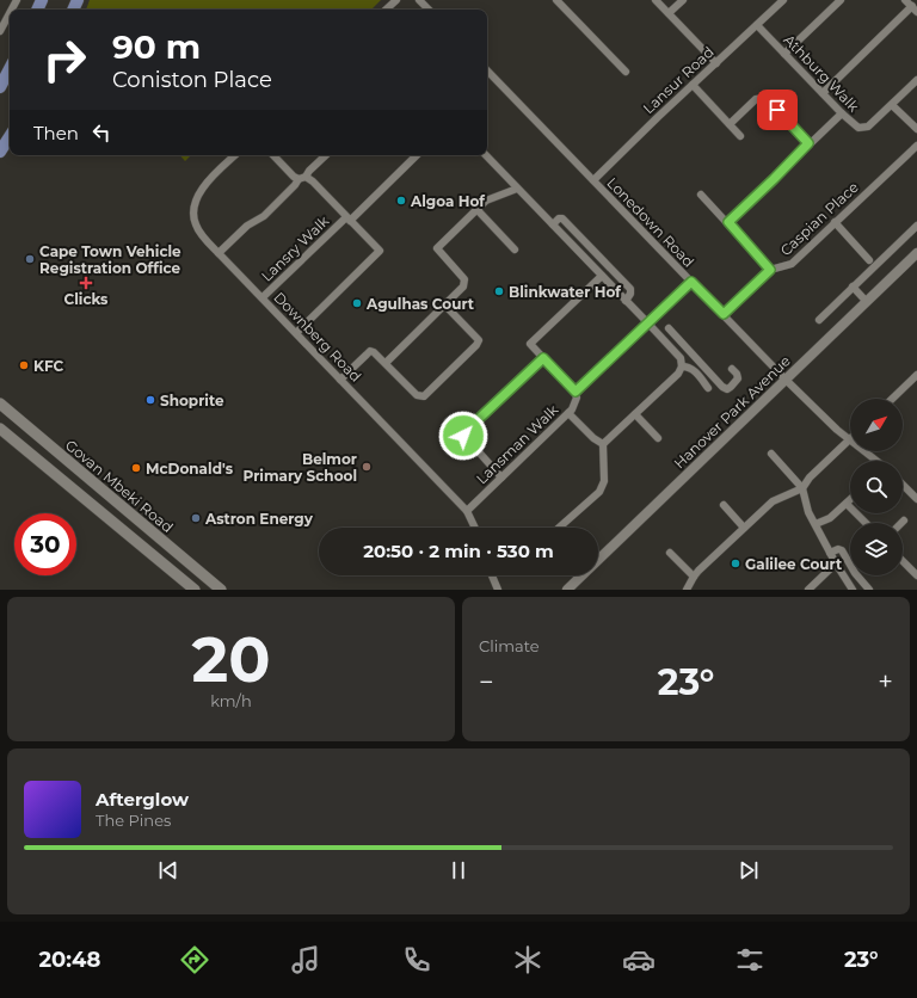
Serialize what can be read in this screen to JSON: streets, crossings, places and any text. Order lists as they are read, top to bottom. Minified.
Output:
{"streets":{"main road":["Govan Mbeki Road"],"street":["Athburg Walk","Lansur Road","Caspian Place","Lonedown Road","Lansry Walk","Downberg Road","Hanover Park Avenue","Lansman Walk"]},"crossings":[["Athburg Walk","Lansur Road"],["Lansur Road","Lonedown Road"],["Lonedown Road","Hanover Park Avenue"],["Lansry Walk","Downberg Road"],["Downberg Road","Lansman Walk"]],"places":{"other":["Algoa Hof","Cape Town Vehicle Registration Office","Blinkwater Hof","Agulhas Court","KFC","Shoprite","Belmor Primary School","McDonald's","Astron Energy","Galilee Court"],"health":["Clicks"]},"north":"top right","page":{"turn":["90 m","Coniston Place"],"then":"Then","limit":"30","trip":"20:50 · 2 min · 530 m","tile":[["20","km/h"],"Climate"],"heat":["−","23°","+"],"song":["Afterglow","The Pines"],"tabs":["20:48","23°"]}}
